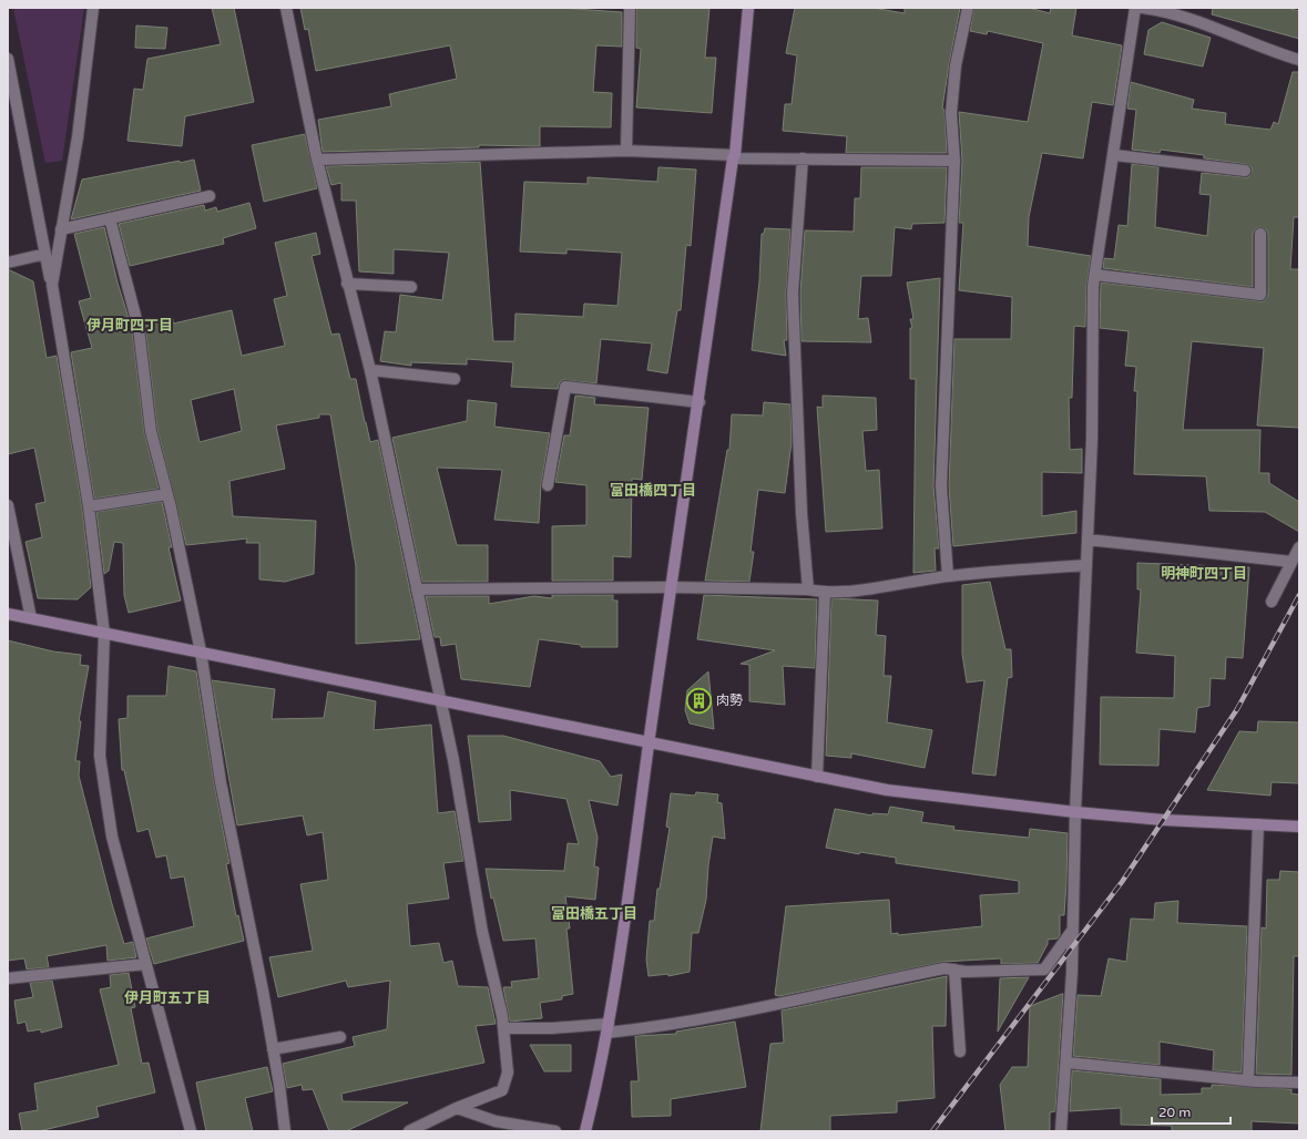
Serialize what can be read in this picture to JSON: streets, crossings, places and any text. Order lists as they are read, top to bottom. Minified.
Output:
{"districts":["伊月町四丁目","富田橋四丁目","明神町四丁目","富田橋五丁目","伊月町五丁目"],"places":{"building":["肉勢"]},"scale_bar":"20 m"}
